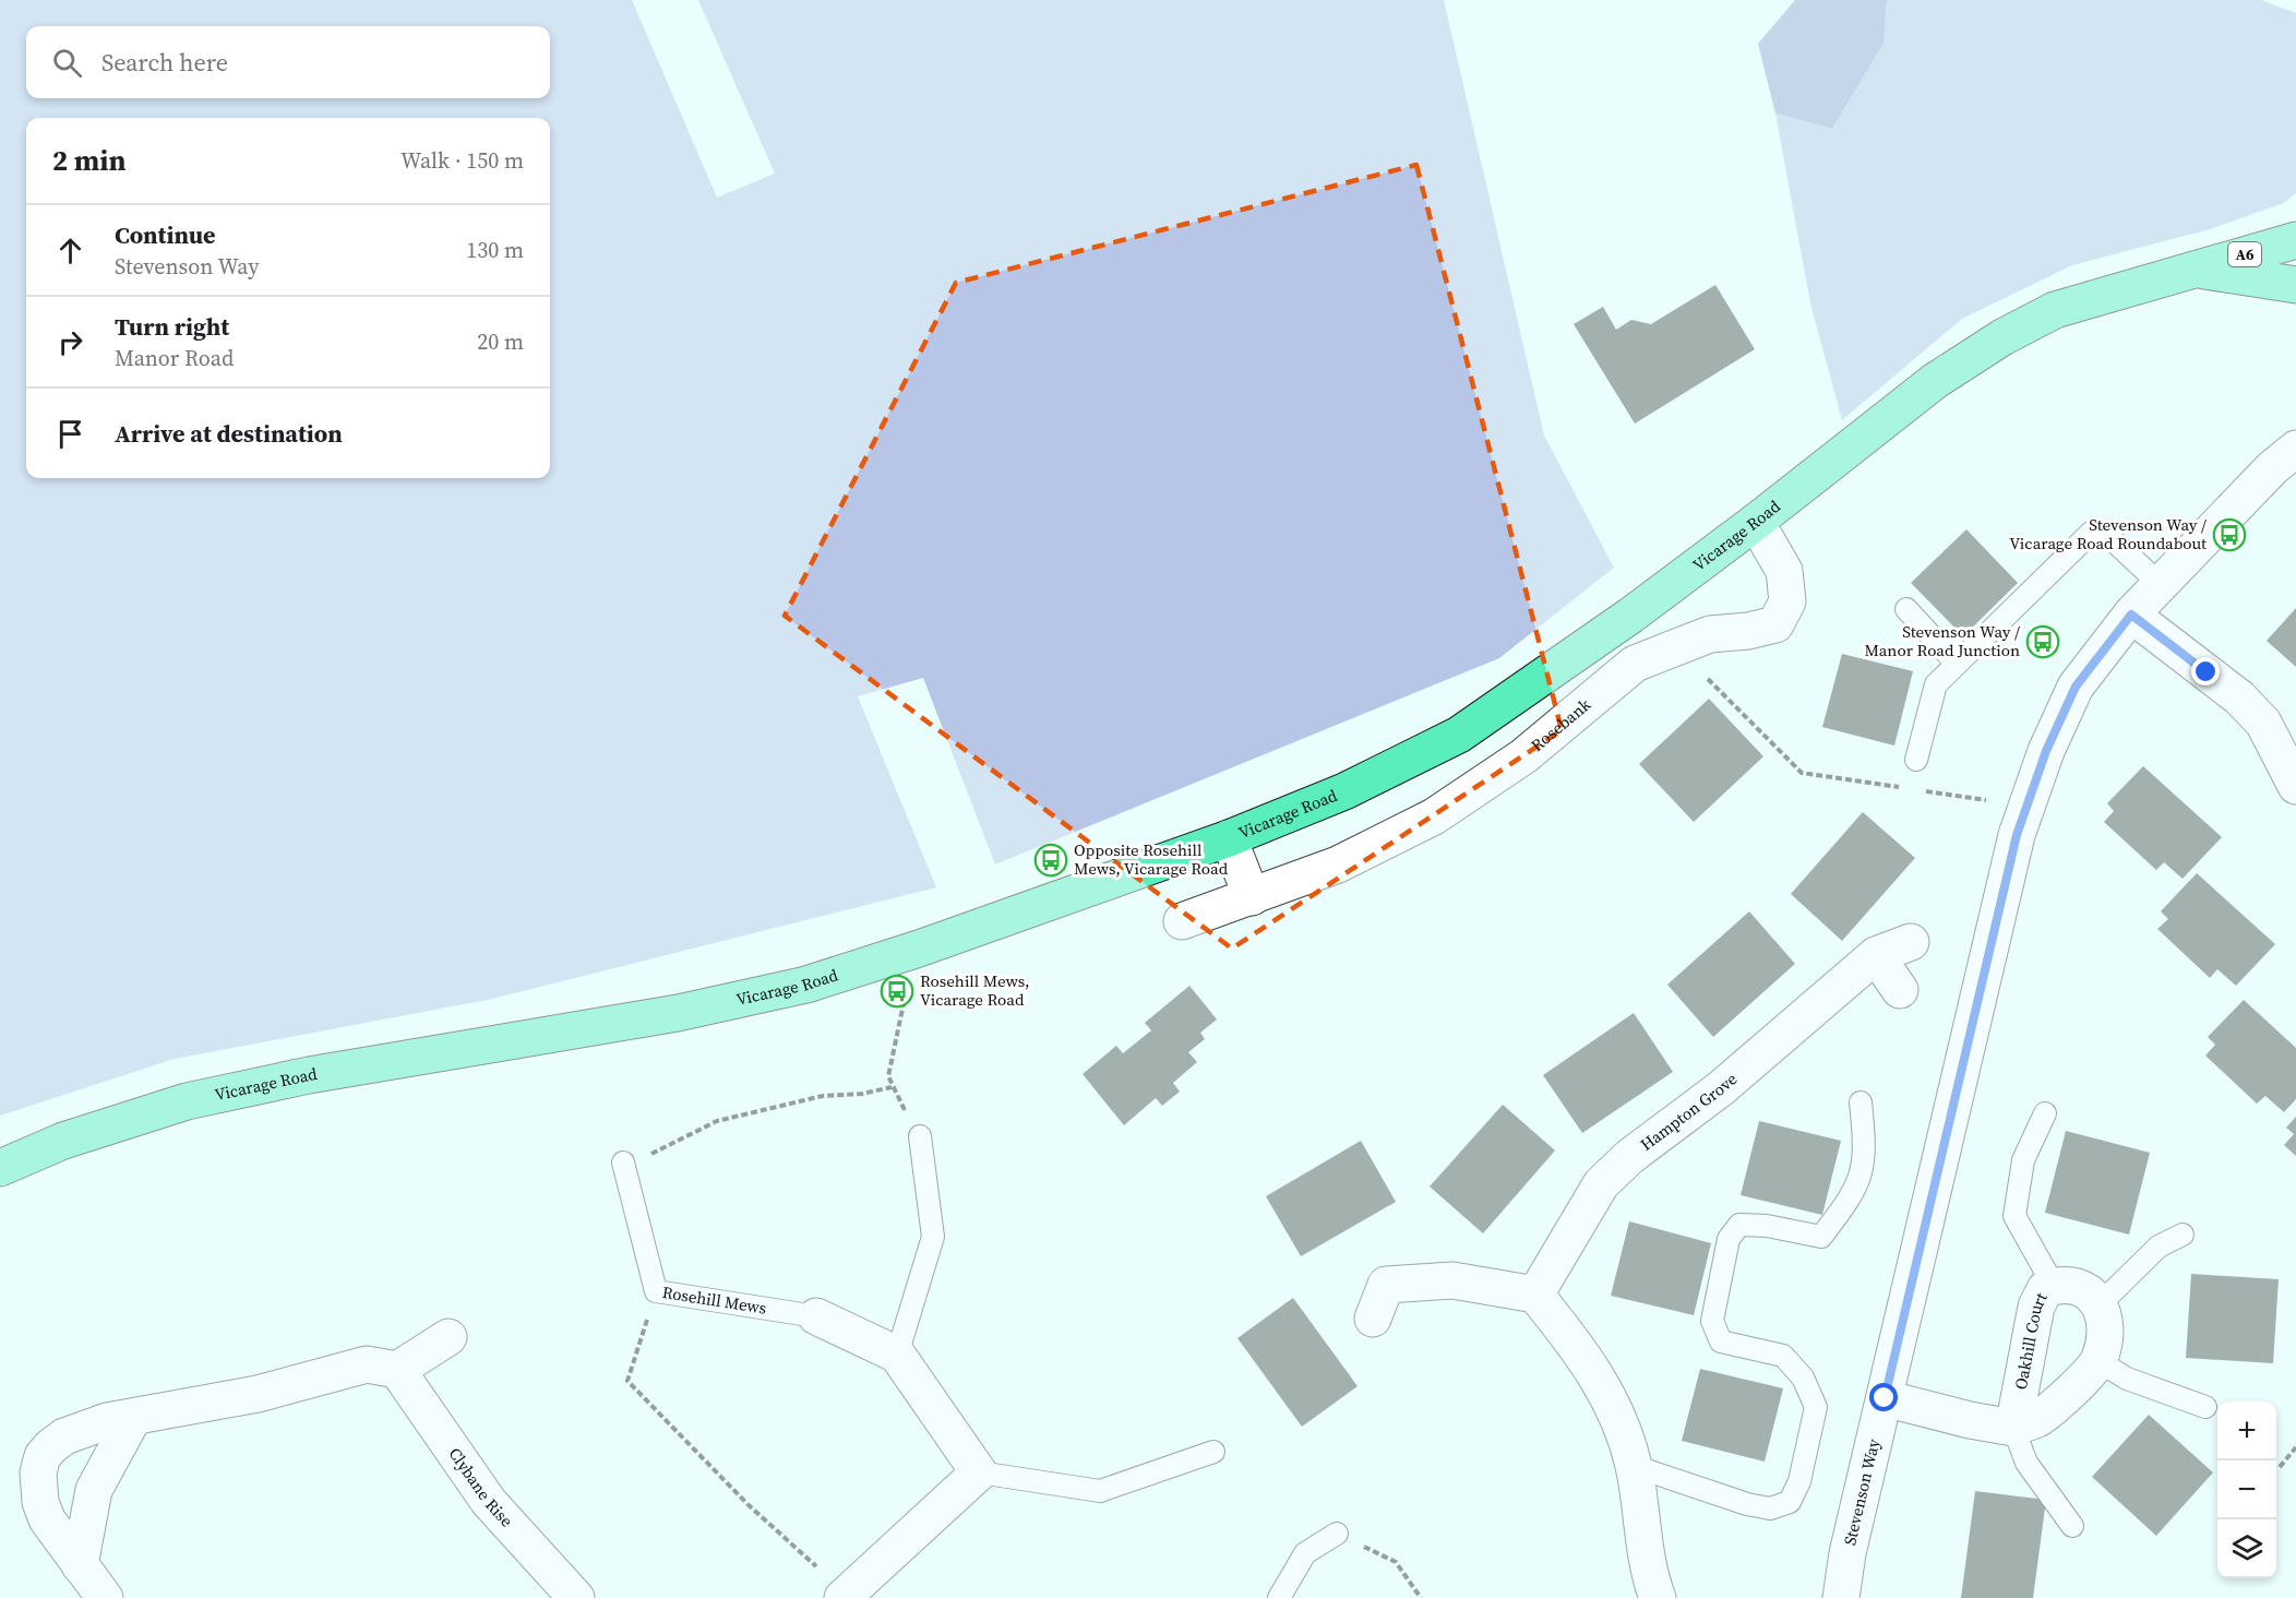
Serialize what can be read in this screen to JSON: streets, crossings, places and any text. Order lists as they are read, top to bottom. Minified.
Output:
{"streets":{"highway":["A6","Vicarage Road"],"street":["Rosebank","Hampton Grove","Rosehill Mews","Oakhill Court","Clybane Rise","Stevenson Way"]},"crossings":[["Vicarage Road","Rosebank"]],"places":{"bus stop":["Stevenson Way / Vicarage Road Roundabout","Stevenson Way / Manor Road Junction","Opposite Rosehill Mews, Vicarage Road","Rosehill Mews, Vicarage Road"]},"page":{"search":"Search here","heading":["2 min","Walk · 150 m"],"list":[["Continue","Stevenson Way","130 m"],["Turn right","Manor Road","20 m"],"Arrive at destination"],"map_buttons":["+","−"]}}
